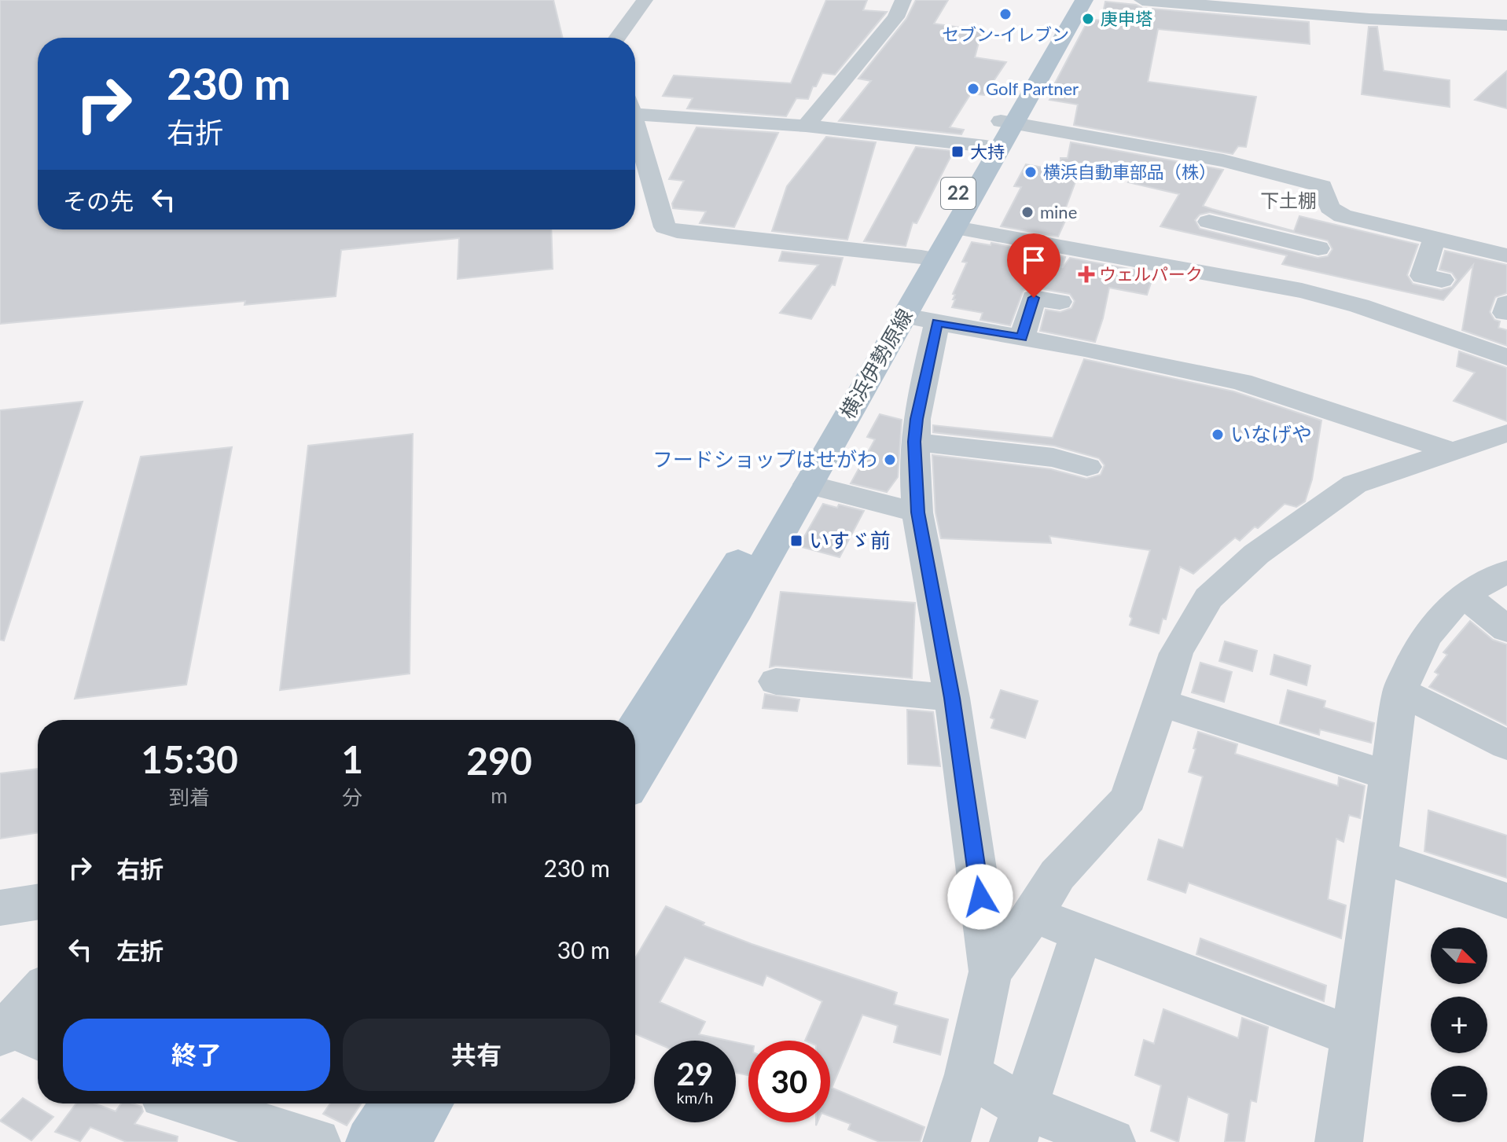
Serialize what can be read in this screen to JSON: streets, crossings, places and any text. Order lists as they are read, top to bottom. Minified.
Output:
{"streets":{"main road":["22","横浜伊勢原線"]},"districts":["下土棚"],"places":{"other":["セブン-イレブン","庚申塔","Golf Partner","横浜自動車部品（株）","mine","いなげや","フードショップはせがわ"],"transit":["大持","いすゞ前"],"health":["ウェルパーク"]},"north":"bottom right","page":{"turn":["230 m","右折"],"then":"その先","eta":["15:30","到着","1","分","290","m"],"list":[{"name":"右折","value":"230 m"},{"name":"左折","value":"30 m"}],"map_buttons":["+","−"],"buttons":["終了","共有"],"speed":"29 km/h","limit":"30"}}
